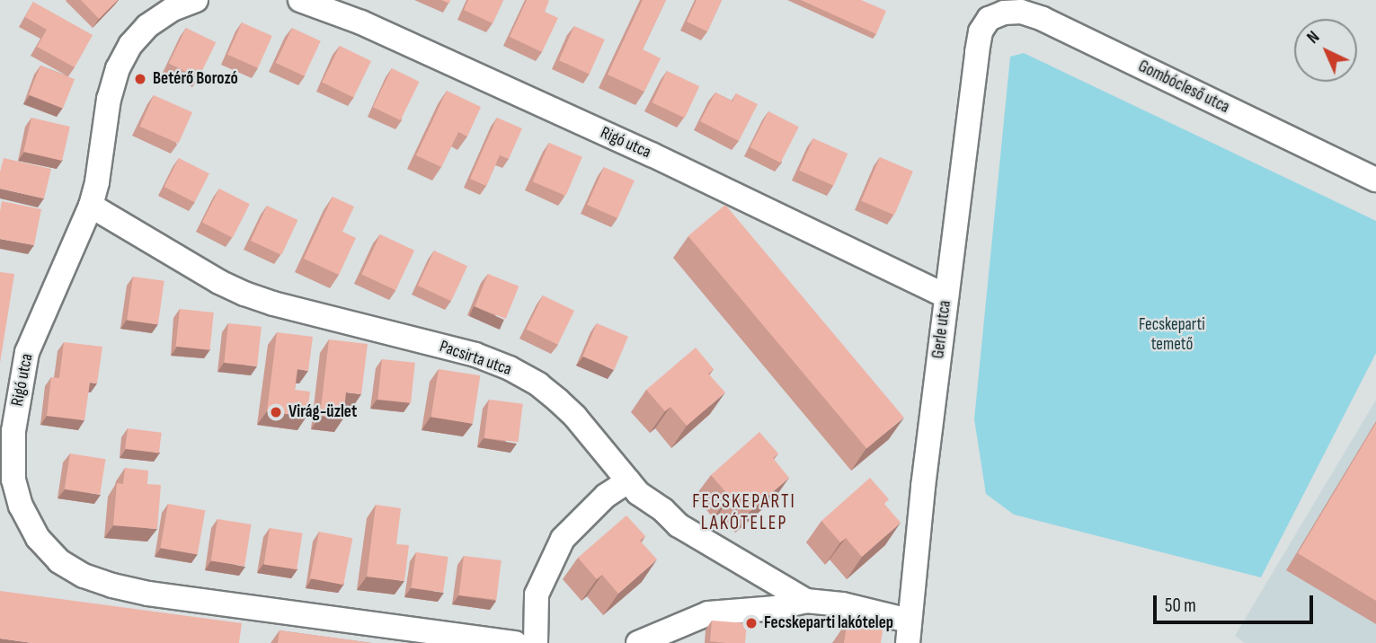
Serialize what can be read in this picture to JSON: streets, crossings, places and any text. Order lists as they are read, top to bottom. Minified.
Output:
{"streets":{"street":["Gombócleső utca","Rigó utca","Gerle utca","Pacsirta utca"]},"crossings":[["Gombócleső utca","Gerle utca"],["Rigó utca","Gerle utca"],["Rigó utca","Pacsirta utca"]],"districts":["FECSKEPARTI LAKÓTELEP"],"parks":["Fecskeparti temető"],"places":["Betérő Borozó","Virág-üzlet","Fecskeparti lakótelep"],"scale_bar":"50 m","north":"top left"}
